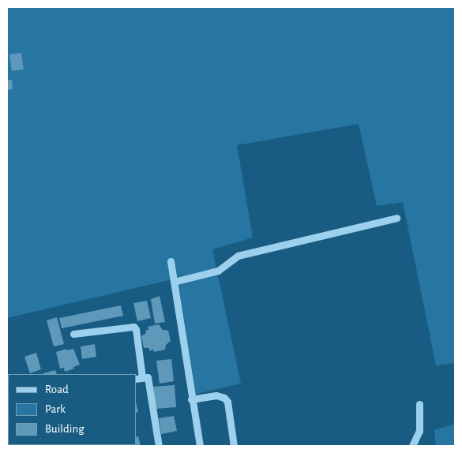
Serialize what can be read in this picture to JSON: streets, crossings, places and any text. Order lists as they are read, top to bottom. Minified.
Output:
{"legend":["Road","Park","Building"]}
